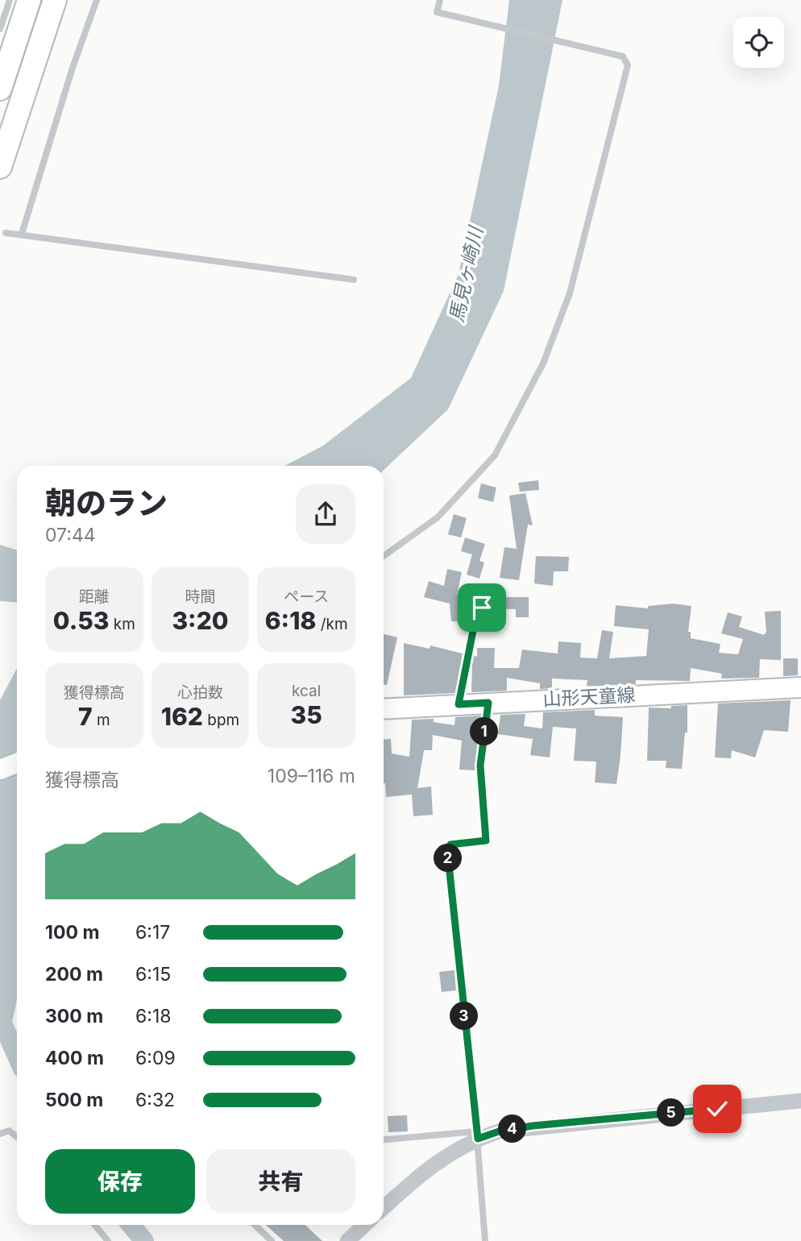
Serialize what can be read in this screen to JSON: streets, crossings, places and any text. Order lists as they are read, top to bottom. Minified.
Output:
{"streets":{"main road":["山形天童線"]},"water":["馬見ヶ崎川"],"page":{"heading":["朝のラン","07:44"],"stats":[["距離","0.53 km"],["時間","3:20"],["ペース","6:18 /km"],["獲得標高","7 m"],["心拍数","162 bpm"],["kcal","35"]],"pins":["1","2","3","5","4"],"chart":["獲得標高","109–116 m"],"list":[{"name":"100 m","note":"6:17"},{"name":"200 m","note":"6:15"},{"name":"300 m","note":"6:18"},{"name":"400 m","note":"6:09"},{"name":"500 m","note":"6:32"}],"buttons":["保存","共有"]}}
